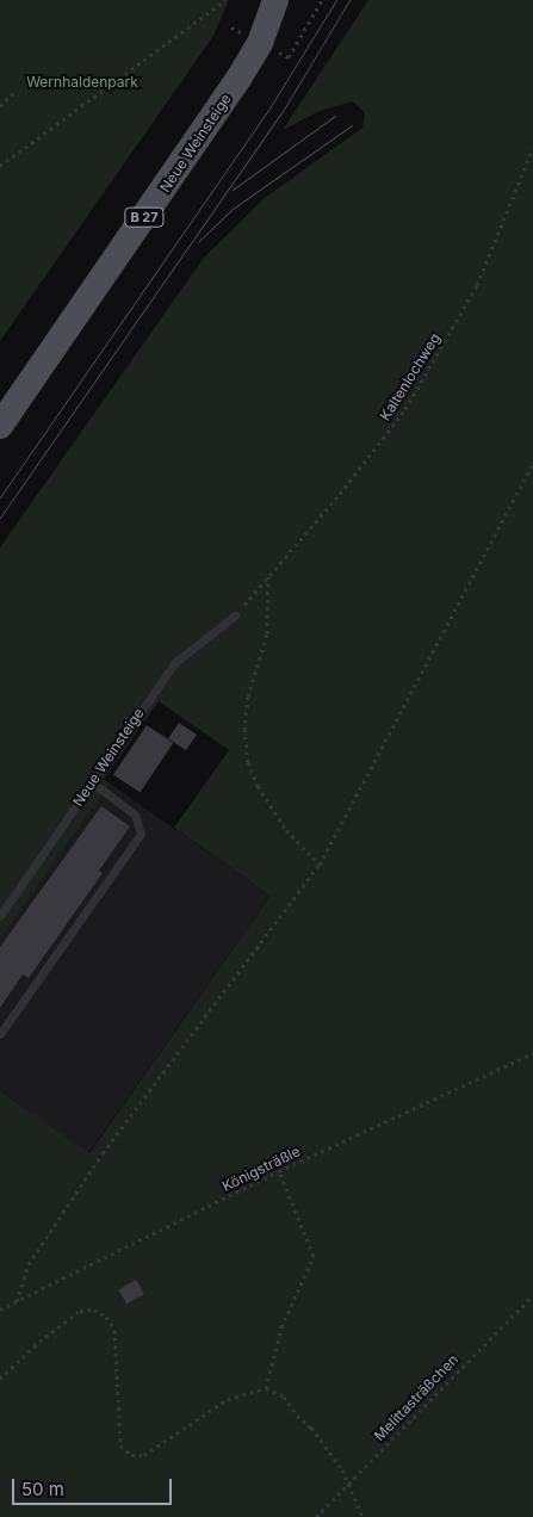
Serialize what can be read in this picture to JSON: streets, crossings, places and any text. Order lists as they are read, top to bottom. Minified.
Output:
{"streets":{"main road":["Neue Weinsteige","B 27"],"path":["Kaltenlochweg","Königsträßle","Melittasträßchen"]},"crossings":[["Neue Weinsteige","Kaltenlochweg"]],"parks":["Wernhaldenpark"],"scale_bar":"50 m"}
